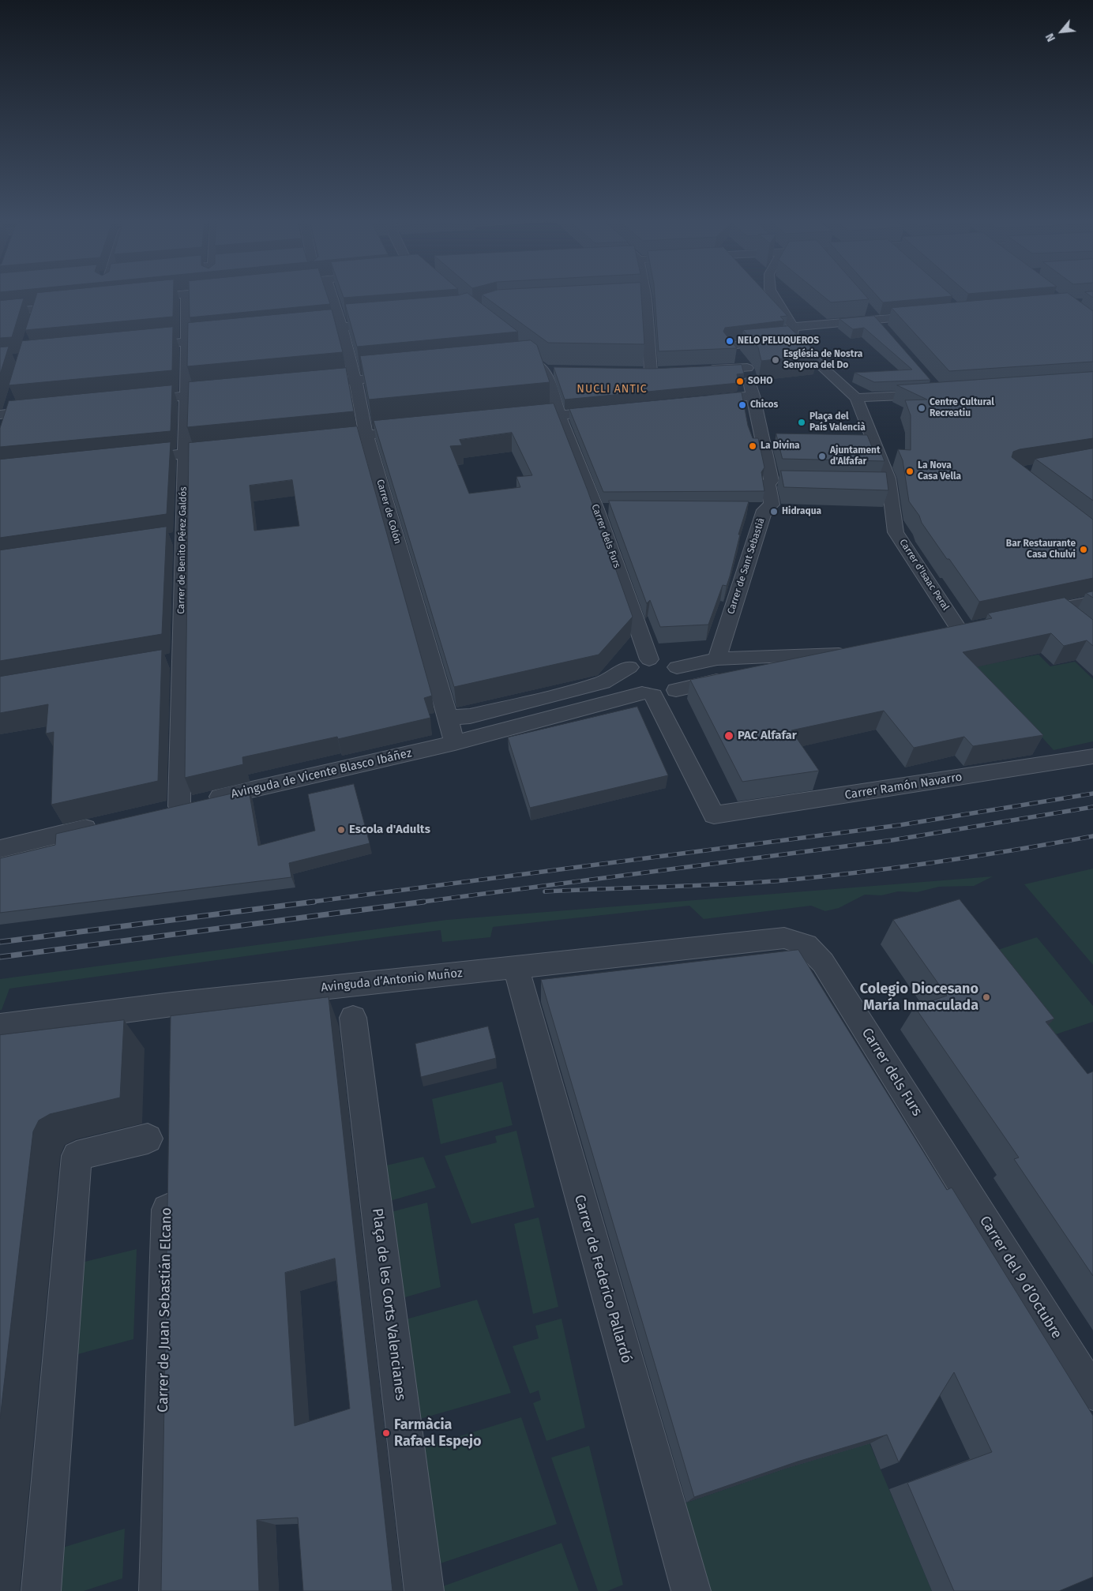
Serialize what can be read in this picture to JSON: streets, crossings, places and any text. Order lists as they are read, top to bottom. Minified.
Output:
{"streets":{"street":["Carrer de Colón","Carrer dels Furs","Carrer de Benito Pérez Galdós","Carrer de Sant Sebastià","Carrer d'Isaac Peral","Avinguda de Vicente Blasco Ibáñez","Carrer Ramón Navarro","Avinguda d’Antonio Muñoz","Carrer del 9 d’Octubre","Carrer de Federico Pallardó","Plaça de les Corts Valencianes","Carrer de Juan Sebastián Elcano"]},"crossings":[["Carrer de Colón","Avinguda de Vicente Blasco Ibáñez"],["Carrer dels Furs","Avinguda de Vicente Blasco Ibáñez"],["Carrer dels Furs","Carrer Ramón Navarro"],["Carrer dels Furs","Avinguda d’Antonio Muñoz"],["Carrer dels Furs","Carrer del 9 d’Octubre"],["Carrer de Benito Pérez Galdós","Avinguda de Vicente Blasco Ibáñez"],["Carrer de Sant Sebastià","Carrer d'Isaac Peral"],["Avinguda de Vicente Blasco Ibáñez","Carrer Ramón Navarro"],["Avinguda d’Antonio Muñoz","Carrer de Federico Pallardó"]],"districts":["NUCLI ANTIC"],"places":["NELO PELUQUEROS","Església de Nostra Senyora del Do","SOHO","Chicos","Centre Cultural Recreatiu","Plaça del País Valencià","La Divina","Ajuntament d'Alfafar","La Nova Casa Vella","Hidraqua","Bar Restaurante Casa Chulvi","PAC Alfafar","Escola d'Adults","Colegio Diocesano María Inmaculada","Farmàcia Rafael Espejo"],"north":"bottom left"}
